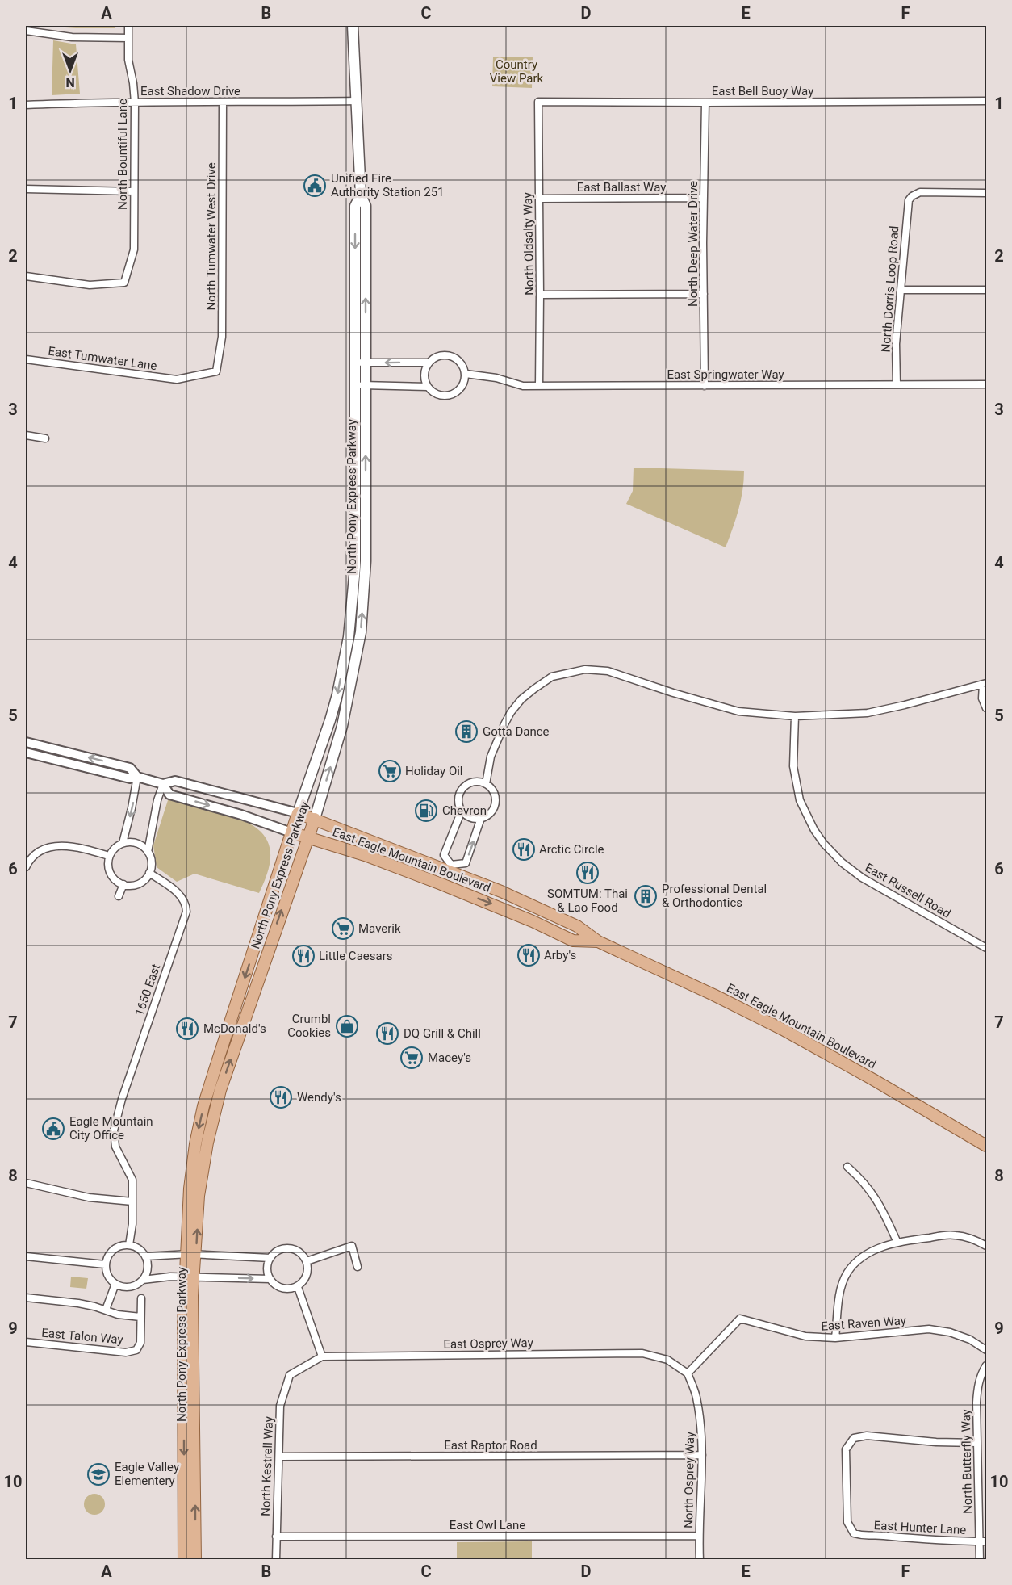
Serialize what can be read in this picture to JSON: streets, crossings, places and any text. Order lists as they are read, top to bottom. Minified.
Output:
{"streets":{"main road":["North Pony Express Parkway","East Eagle Mountain Boulevard"],"street":["East Shadow Drive","East Bell Buoy Way","North Bountiful Lane","East Ballast Way","North Tumwater West Drive","North Oldsalty Way","North Deep Water Drive","North Dorris Loop Road","East Tumwater Lane","East Springwater Way","East Russell Road","1650 East","East Raven Way","East Talon Way","East Osprey Way","East Raptor Road","North Butterfly Way","North Kestrell Way","North Osprey Way","East Owl Lane","East Hunter Lane"]},"crossings":[["East Shadow Drive","North Bountiful Lane"],["East Shadow Drive","North Tumwater West Drive"],["East Shadow Drive","North Pony Express Parkway"],["East Bell Buoy Way","North Oldsalty Way"],["East Bell Buoy Way","North Deep Water Drive"],["East Ballast Way","North Oldsalty Way"],["East Ballast Way","North Deep Water Drive"],["North Tumwater West Drive","East Tumwater Lane"],["North Oldsalty Way","East Springwater Way"],["North Deep Water Drive","East Springwater Way"],["North Dorris Loop Road","East Springwater Way"],["North Pony Express Parkway","East Eagle Mountain Boulevard"],["East Raven Way","East Osprey Way"],["East Raven Way","North Osprey Way"],["East Osprey Way","North Kestrell Way"],["East Osprey Way","North Osprey Way"],["East Raptor Road","North Kestrell Way"],["East Raptor Road","North Osprey Way"],["North Butterfly Way","East Hunter Lane"],["North Kestrell Way","East Owl Lane"],["North Osprey Way","East Owl Lane"]],"parks":["Country View Park"],"places":{"public building":["Unified Fire Authority Station 251","Eagle Mountain City Office"],"building":["Gotta Dance","Professional Dental & Orthodontics"],"supermarket":["Holiday Oil","Maverik","Macey's"],"fuel station":["Chevron"],"restaurant":["Arctic Circle","SOMTUM: Thai & Lao Food","Arby's","Little Caesars","McDonald's","DQ Grill & Chill","Wendy's"],"shop":["Crumbl Cookies"],"school or university":["Eagle Valley Elementery"]},"north":"bottom","grid":{"columns":["A","B","C","D","E","F"],"rows":["1","2","3","4","5","6","7","8","9","10"]}}
